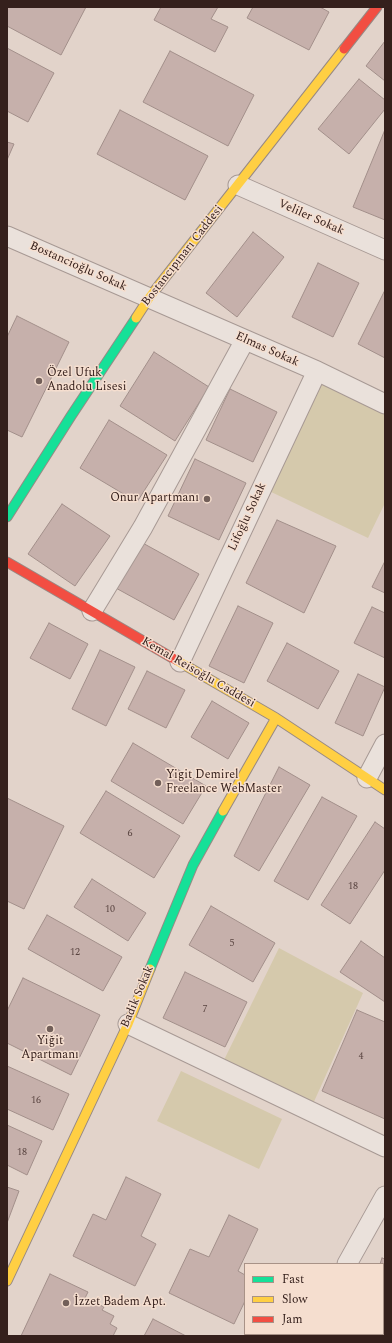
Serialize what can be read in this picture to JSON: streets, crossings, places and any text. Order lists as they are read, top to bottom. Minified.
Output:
{"streets":{"street":["Veliler Sokak","Bostancıpınarı Caddesi","Bostancioğlu Sokak","Elmas Sokak","Lifoğlu Sokak","Kemal Reisoğlu Caddesi","Badik Sokak"]},"crossings":[["Veliler Sokak","Bostancıpınarı Caddesi"],["Bostancıpınarı Caddesi","Bostancioğlu Sokak"],["Bostancıpınarı Caddesi","Elmas Sokak"],["Bostancioğlu Sokak","Elmas Sokak"],["Elmas Sokak","Lifoğlu Sokak"],["Lifoğlu Sokak","Kemal Reisoğlu Caddesi"],["Kemal Reisoğlu Caddesi","Badik Sokak"]],"places":["Özel Ufuk Anadolu Lisesi","Onur Apartmanı","Yigit Demirel Freelance WebMaster","Yiğit Apartmanı","İzzet Badem Apt."],"house_numbers":["6","18","10","5","12","7","4","16","18"],"legend":["Fast","Slow","Jam"]}
